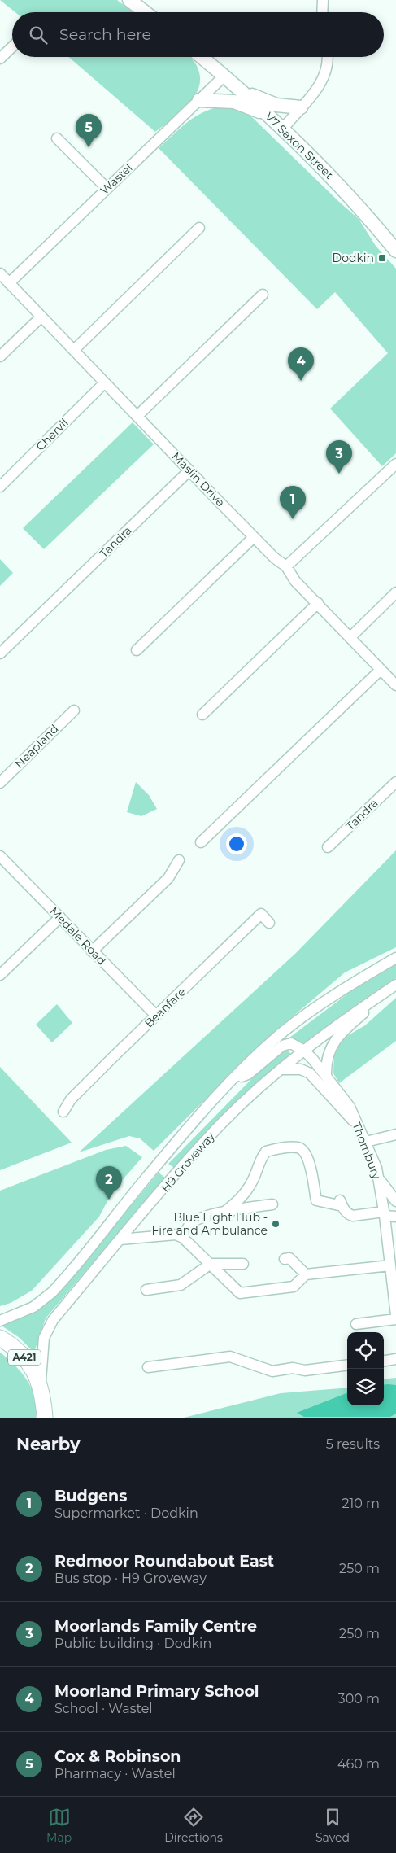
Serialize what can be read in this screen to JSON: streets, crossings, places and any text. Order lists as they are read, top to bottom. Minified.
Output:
{"streets":{"highway":["A421"],"main road":["V7 Saxon Street"],"street":["Wastel","Chervil","Maslin Drive","Tandra","Neapland","Medale Road","Beanfare","Thornbury","H9 Groveway"]},"crossings":[["V7 Saxon Street","Wastel"],["Wastel","Maslin Drive"],["Chervil","Maslin Drive"],["Maslin Drive","Tandra"],["Medale Road","Beanfare"],["Thornbury","H9 Groveway"],["H9 Groveway","A421"]],"places":{"transit":["Dodkin"],"other":["Blue Light Hub - Fire and Ambulance"]},"page":{"search":"Search here","pins":["5","4","3","1","2"],"heading":["Nearby","5 results"],"list":[{"mark":"1","name":"Budgens","note":"Supermarket · Dodkin","value":"210 m"},{"mark":"2","name":"Redmoor Roundabout East","note":"Bus stop · H9 Groveway","value":"250 m"},{"mark":"3","name":"Moorlands Family Centre","note":"Public building · Dodkin","value":"250 m"},{"mark":"4","name":"Moorland Primary School","note":"School · Wastel","value":"300 m"},{"mark":"5","name":"Cox & Robinson","note":"Pharmacy · Wastel","value":"460 m"}],"nav":["Map","Directions","Saved"]}}
